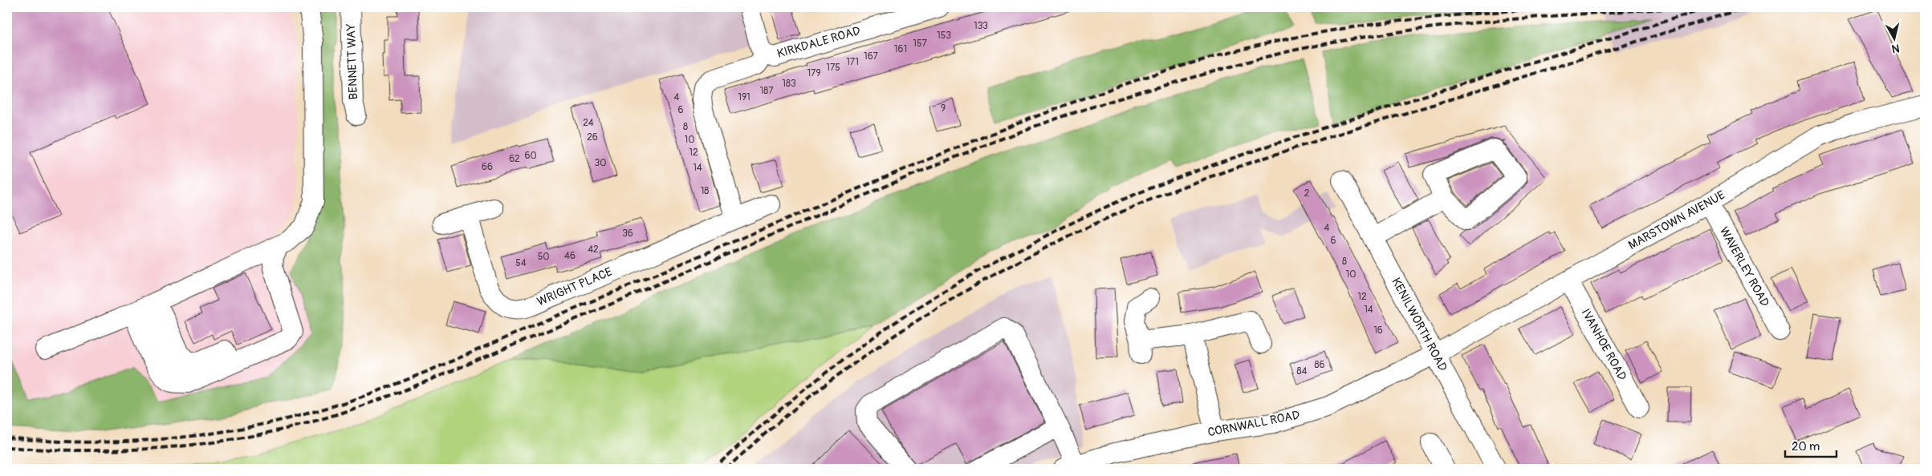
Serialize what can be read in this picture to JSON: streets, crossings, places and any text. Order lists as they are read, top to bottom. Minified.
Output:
{"streets":{"street":["KIRKDALE ROAD","BENNETT WAY","MARSTOWN AVENUE","WAVERLEY ROAD","WRIGHT PLACE","KENILWORTH ROAD","IVANHOE ROAD","CORNWALL ROAD"]},"crossings":[["KIRKDALE ROAD","WRIGHT PLACE"],["MARSTOWN AVENUE","WAVERLEY ROAD"],["MARSTOWN AVENUE","KENILWORTH ROAD"],["MARSTOWN AVENUE","IVANHOE ROAD"],["MARSTOWN AVENUE","CORNWALL ROAD"],["KENILWORTH ROAD","CORNWALL ROAD"]],"house_numbers":["133","153","157","161","167","171","175","179","183","187","4","191","9","6","24","8","26","10","12","60","62","30","66","14","18","2","4","36","6","42","46","50","8","54","10","12","14","16","86","84"],"scale_bar":"20 m","north":"bottom"}
